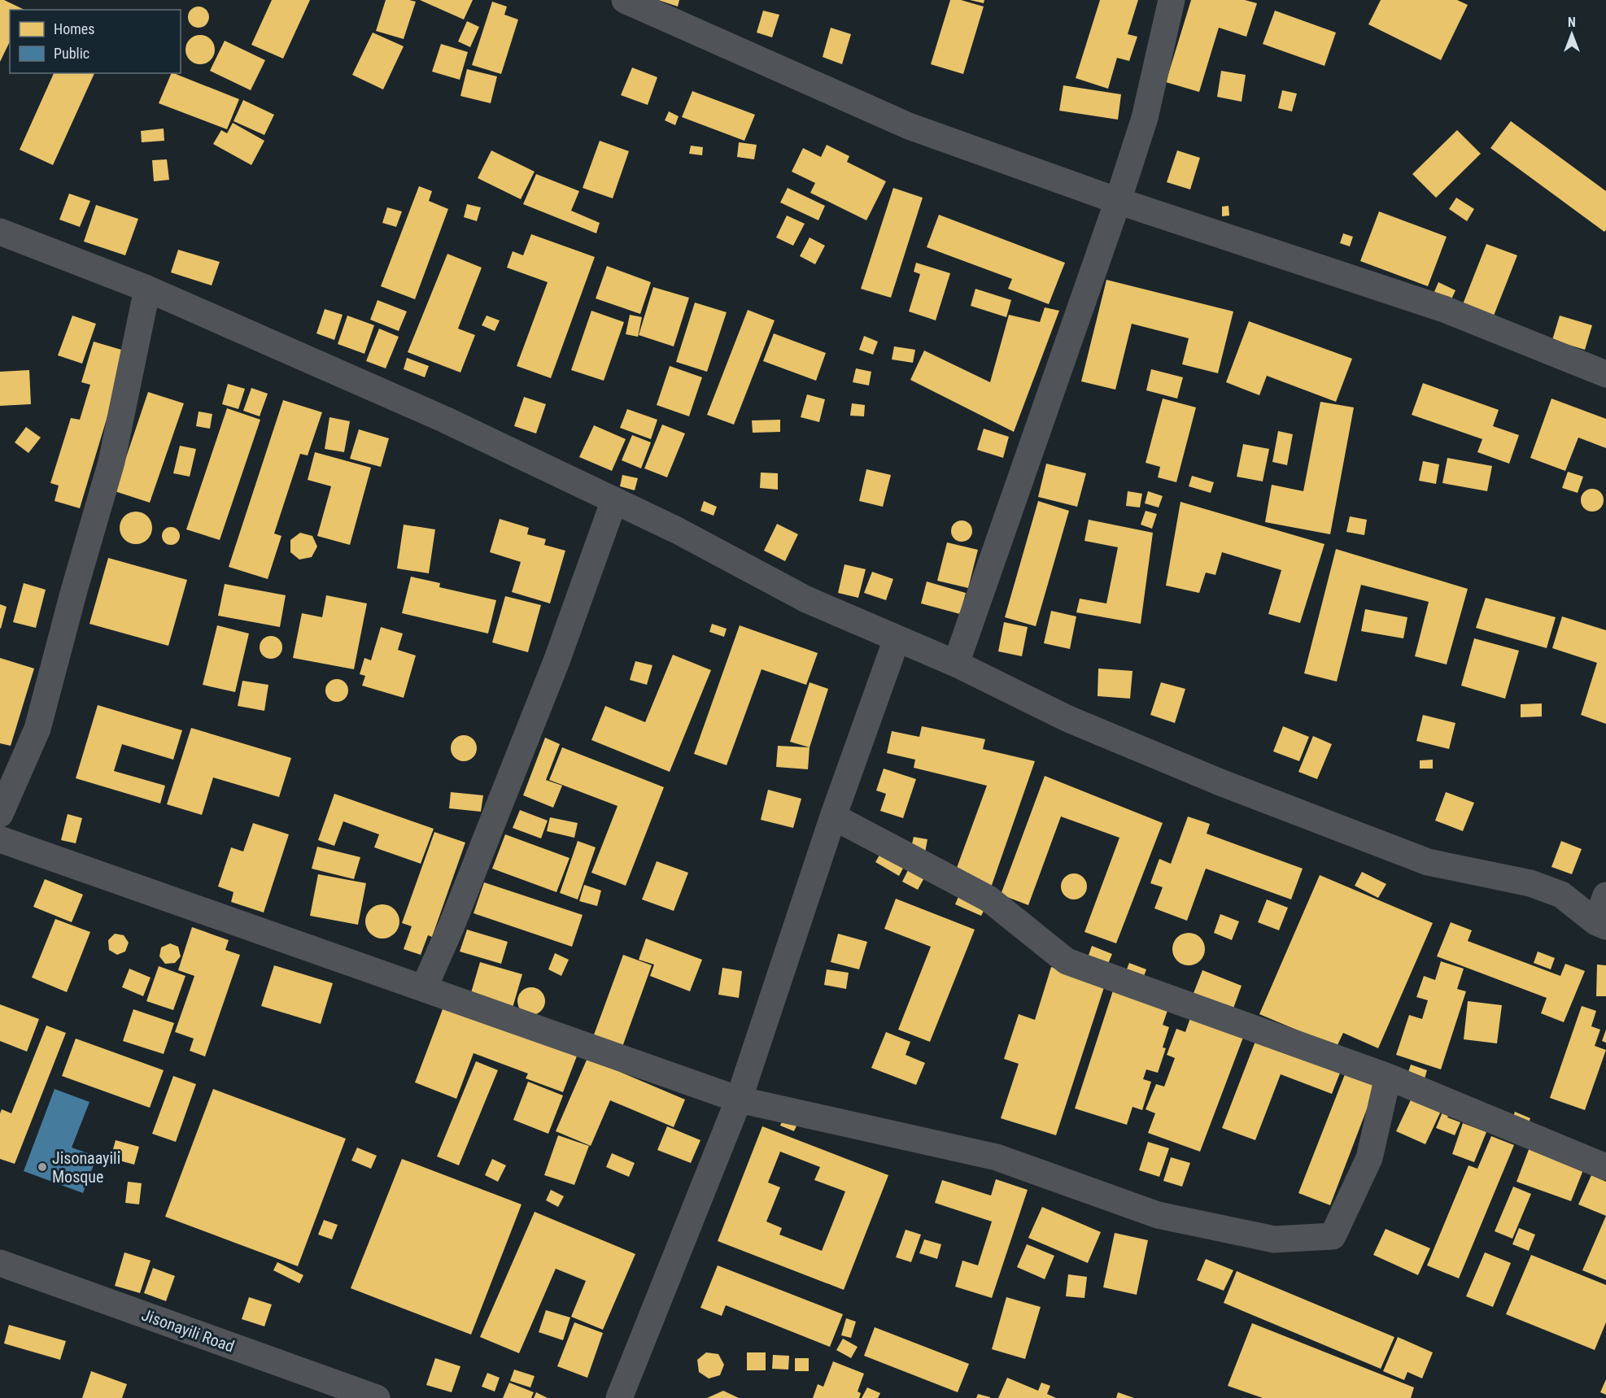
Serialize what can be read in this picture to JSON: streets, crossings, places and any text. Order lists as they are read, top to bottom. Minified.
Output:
{"streets":{"street":["Jisonayili Road"]},"places":["Jisonaayili Mosque"],"legend":["Homes","Public"],"north":"top"}
